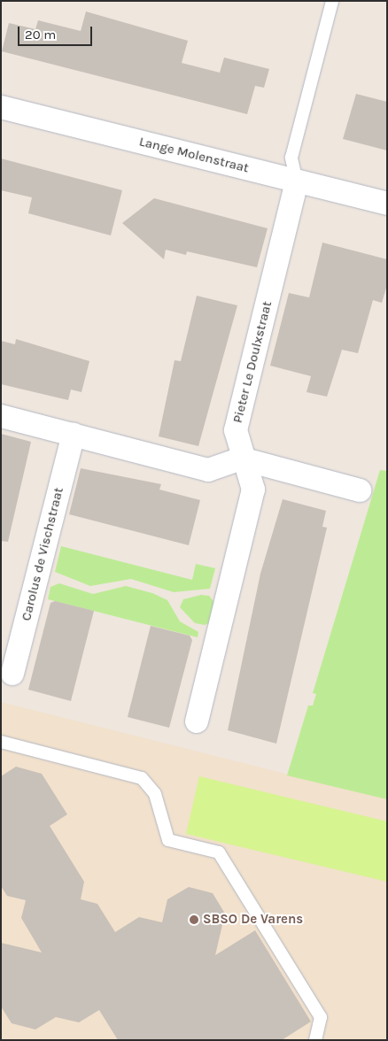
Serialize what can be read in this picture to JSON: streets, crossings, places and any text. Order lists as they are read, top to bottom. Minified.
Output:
{"streets":{"street":["Lange Molenstraat","Pieter Le Doulxstraat","Carolus de Vischstraat"]},"crossings":[["Lange Molenstraat","Pieter Le Doulxstraat"]],"places":["SBSO De Varens"],"scale_bar":"20 m"}
